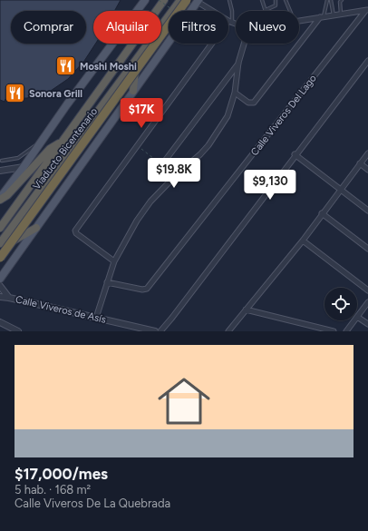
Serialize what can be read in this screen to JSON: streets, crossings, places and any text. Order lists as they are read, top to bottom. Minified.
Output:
{"streets":{"highway":["Viaducto Bicentenario"],"street":["Calle Viveros Del Lago","Calle Viveros de Asís"]},"places":{"restaurant":["Moshi Moshi","Sonora Grill"]},"page":{"chip":["Comprar","Alquilar","Filtros","Nuevo"],"price":["$17K","$19.8K","$9,130"],"list":[{"name":"$17,000/mes","note":"5 hab. · 168 m² · Calle Viveros De La Quebrada"}]}}
